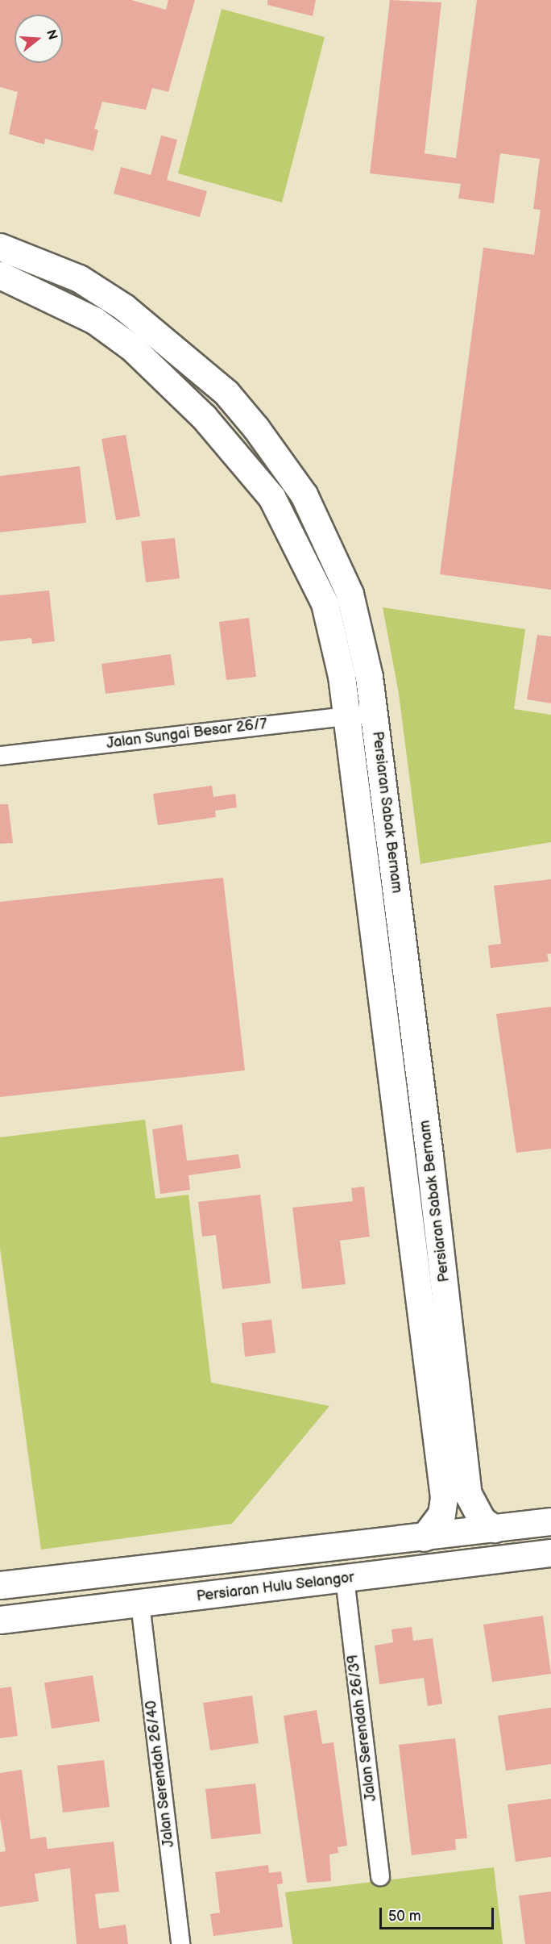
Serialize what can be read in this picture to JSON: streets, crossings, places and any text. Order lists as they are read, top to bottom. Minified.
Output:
{"streets":{"street":["Jalan Sungai Besar 26/7","Persiaran Sabak Bernam","Persiaran Hulu Selangor","Jalan Serendah 26/39","Jalan Serendah 26/40"]},"crossings":[["Jalan Sungai Besar 26/7","Persiaran Sabak Bernam"],["Persiaran Hulu Selangor","Jalan Serendah 26/39"],["Persiaran Hulu Selangor","Jalan Serendah 26/40"]],"scale_bar":"50 m","north":"right"}
